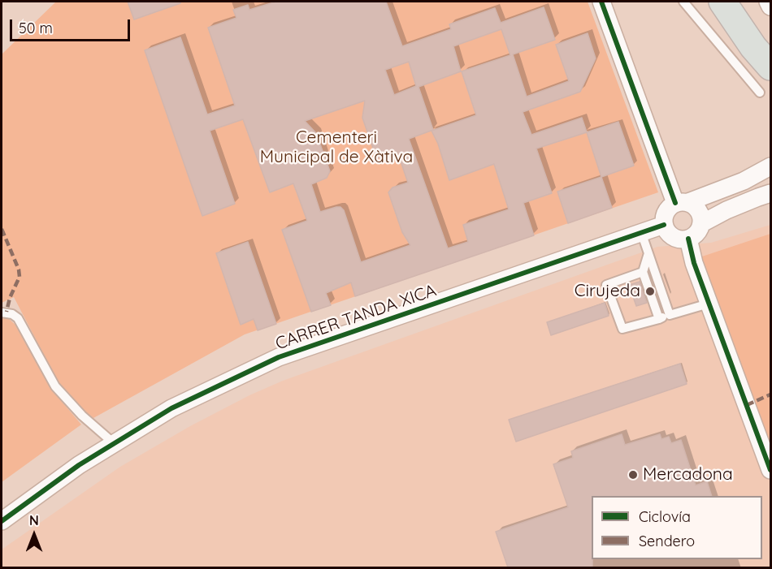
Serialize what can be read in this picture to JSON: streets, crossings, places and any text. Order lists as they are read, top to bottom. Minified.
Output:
{"streets":{"street":["CARRER TANDA XICA"]},"parks":["Cementeri Municipal de Xàtiva"],"places":["Cirujeda","Mercadona"],"legend":["Ciclovía","Sendero"],"scale_bar":"50 m","north":"top"}
